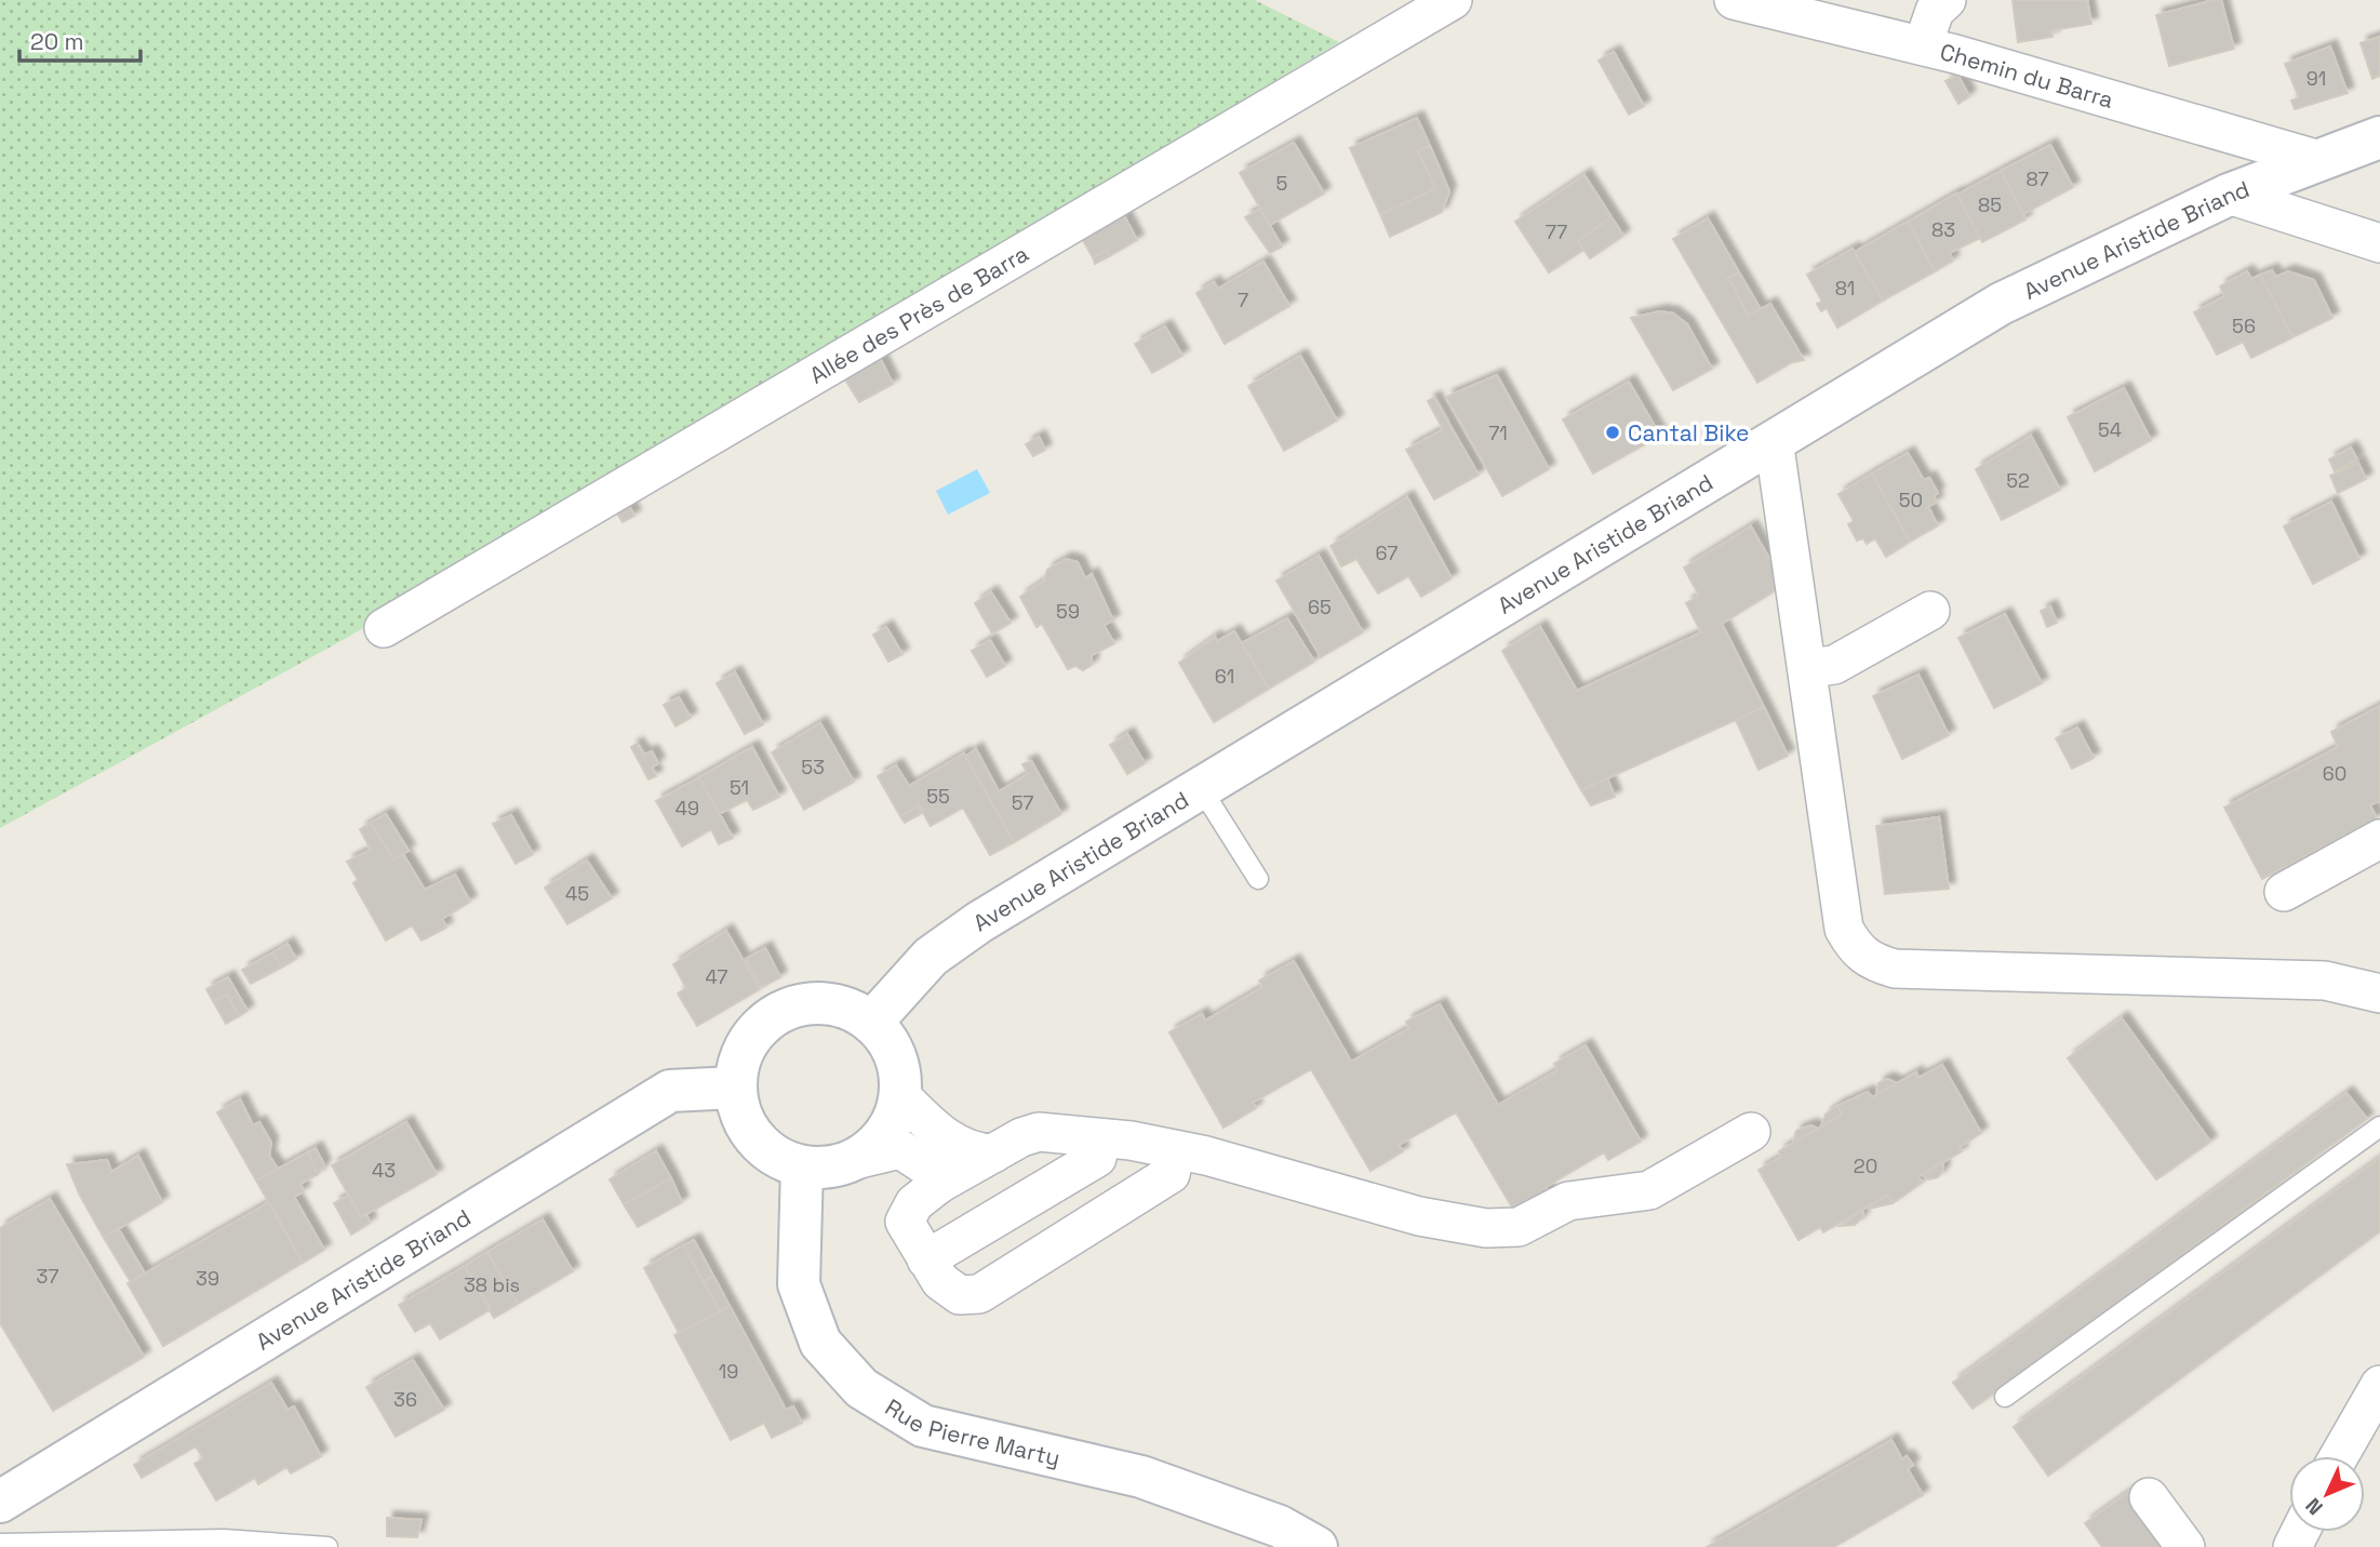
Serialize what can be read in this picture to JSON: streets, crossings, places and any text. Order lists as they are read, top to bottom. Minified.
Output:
{"streets":{"main road":["Avenue Aristide Briand","Rue Pierre Marty"],"street":["Chemin du Barra","Allée des Près de Barra"]},"crossings":[["Chemin du Barra","Avenue Aristide Briand"],["Avenue Aristide Briand","Rue Pierre Marty"]],"places":["Cantal Bike"],"house_numbers":["91","87","5","85","83","77","81","7","56","54","71","52","50","67","65","59","61","53","60","51","55","57","49","45","47","20","43","37","39","38 bis","19","36"],"scale_bar":"20 m","north":"bottom left"}
